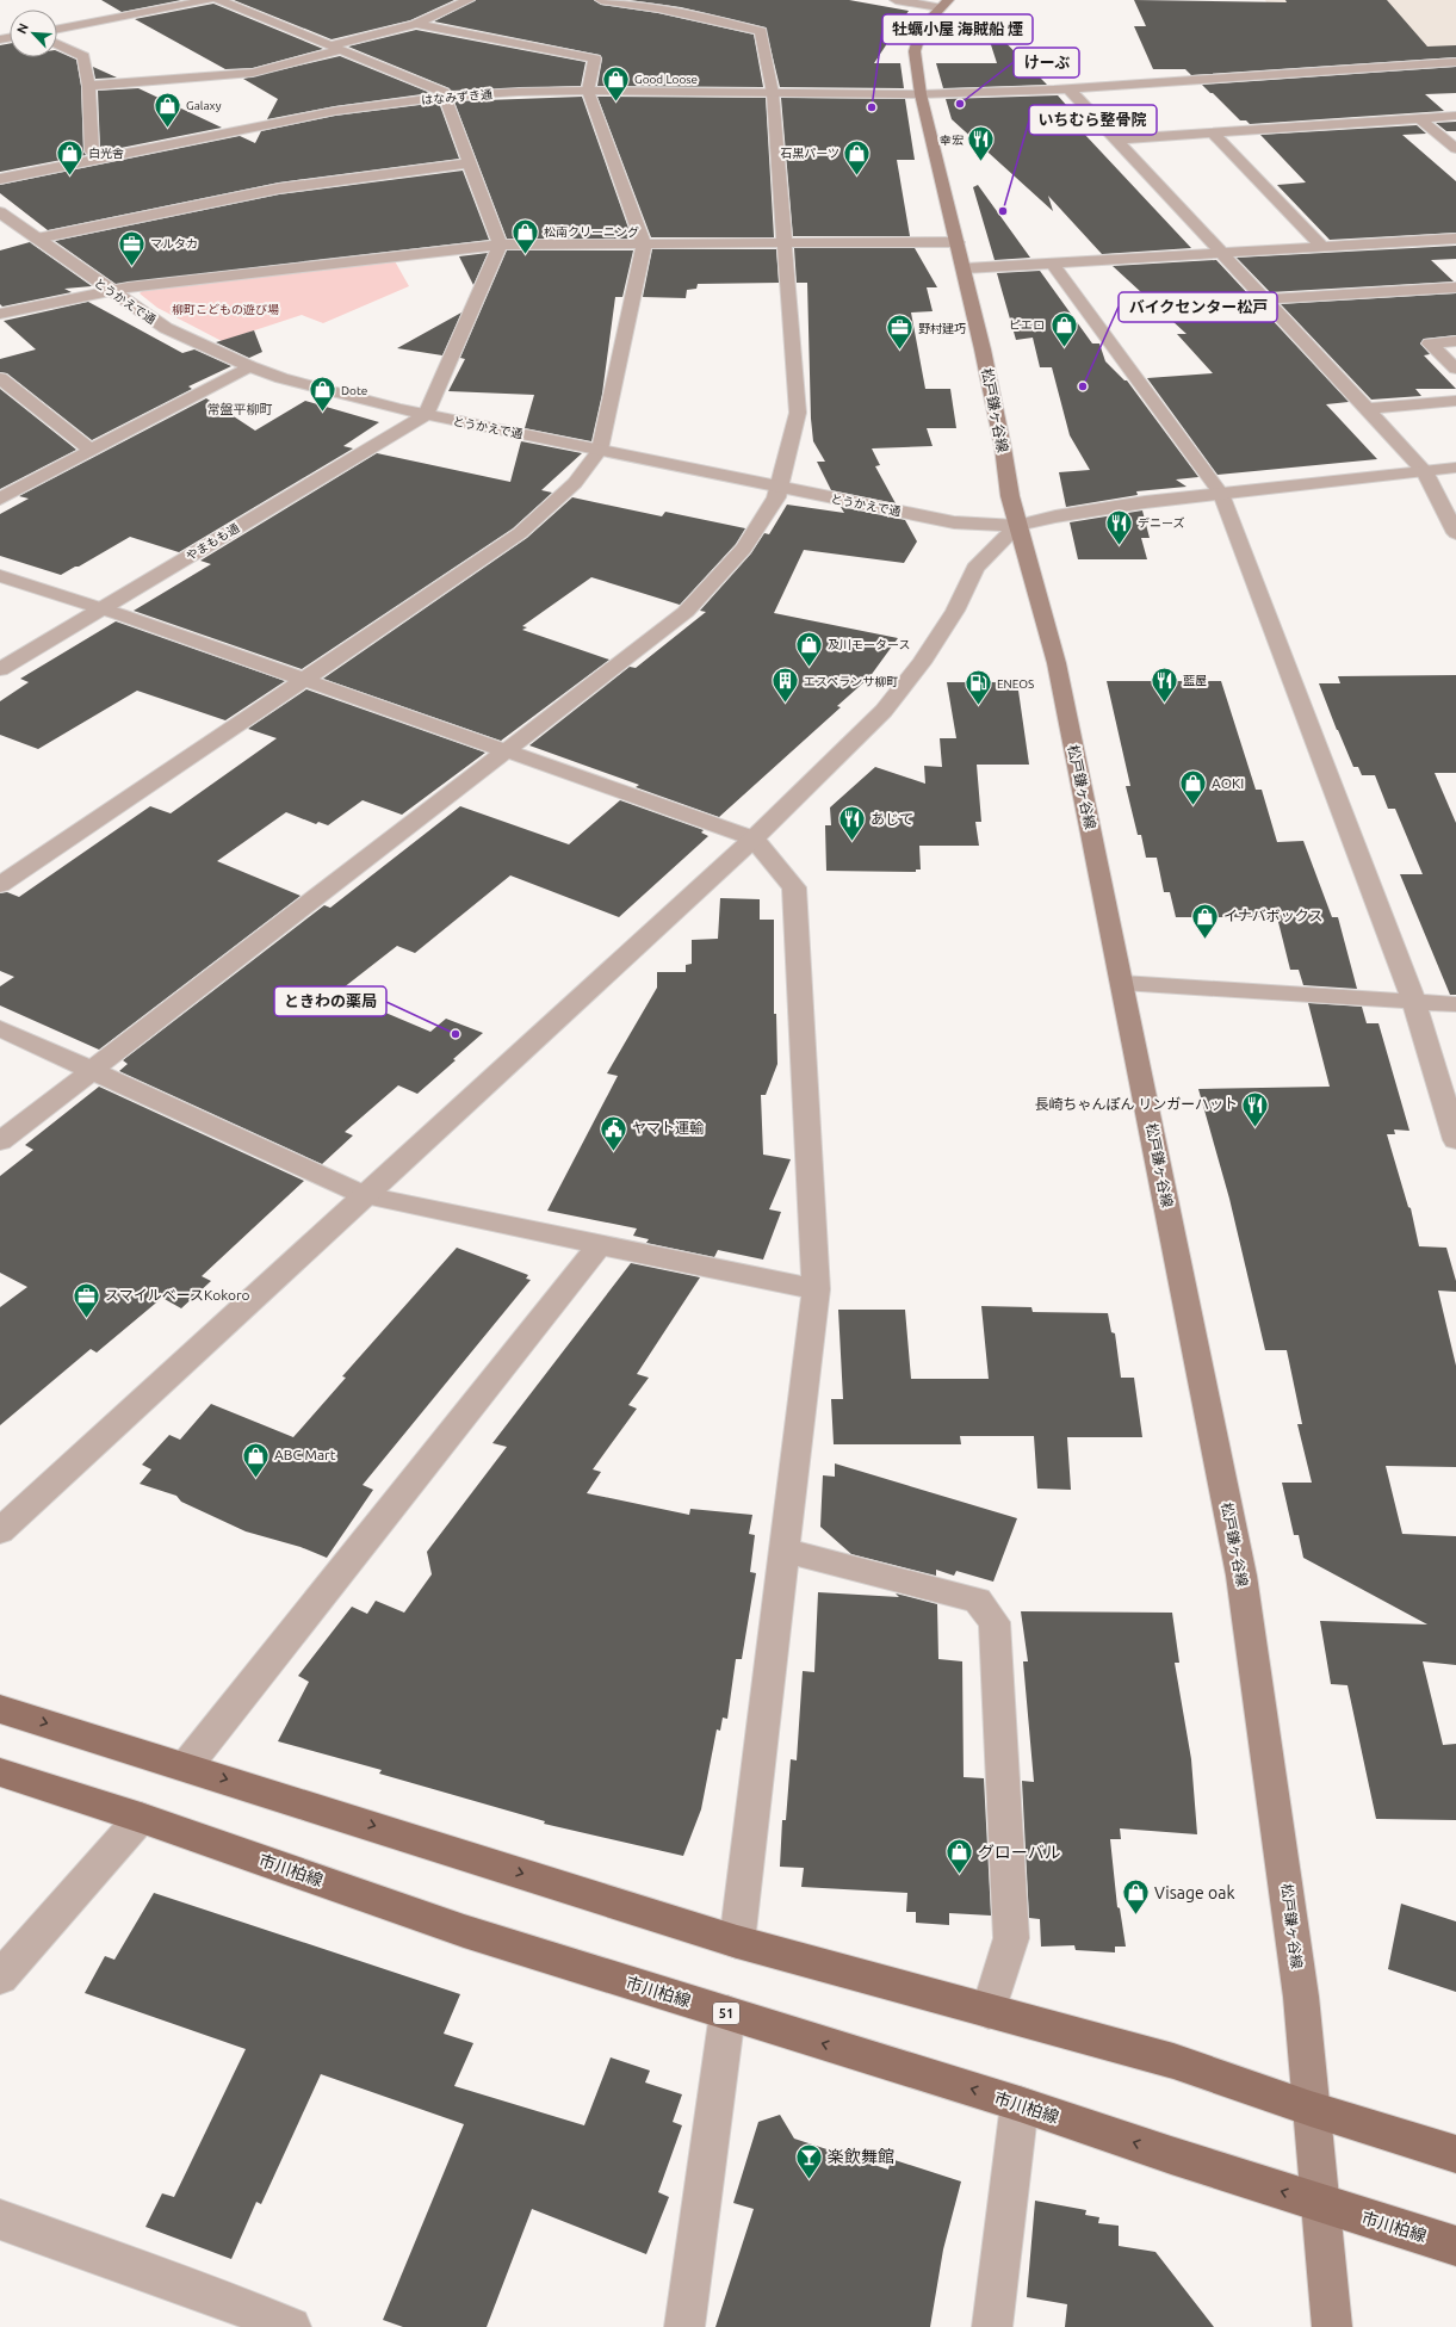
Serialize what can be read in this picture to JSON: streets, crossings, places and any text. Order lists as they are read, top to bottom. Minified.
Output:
{"streets":{"main road":["松戸鎌ヶ谷線","市川柏線","51"],"street":["はなみずき通","とうかえで通","やまもも通"]},"crossings":[["はなみずき通","松戸鎌ヶ谷線"],["とうかえで通","松戸鎌ヶ谷線"],["とうかえで通","やまもも通"],["松戸鎌ヶ谷線","市川柏線"]],"districts":["常盤平柳町"],"parks":["柳町こどもの遊び場"],"places":{"shop":["Good Loose","Galaxy","白光舎","石黒パーツ","松南クリーニング","ピエロ","Dote","及川モータース","AOKI","イナバボックス","ABC Mart","グローバル","Visage oak"],"other":["けーぶ","牡蠣小屋 海賊船 煙","いちむら整骨院","バイクセンター松戸","ときわの薬局"],"restaurant":["幸宏","デニーズ","藍屋","あじて","長崎ちゃんぽん リンガーハット"],"office":["マルタカ","野村建巧","スマイルベースKokoro"],"building":["エスペランサ柳町"],"fuel station":["ENEOS"],"public building":["ヤマト運輸"],"bar":["楽飲舞館"]},"north":"top left"}
